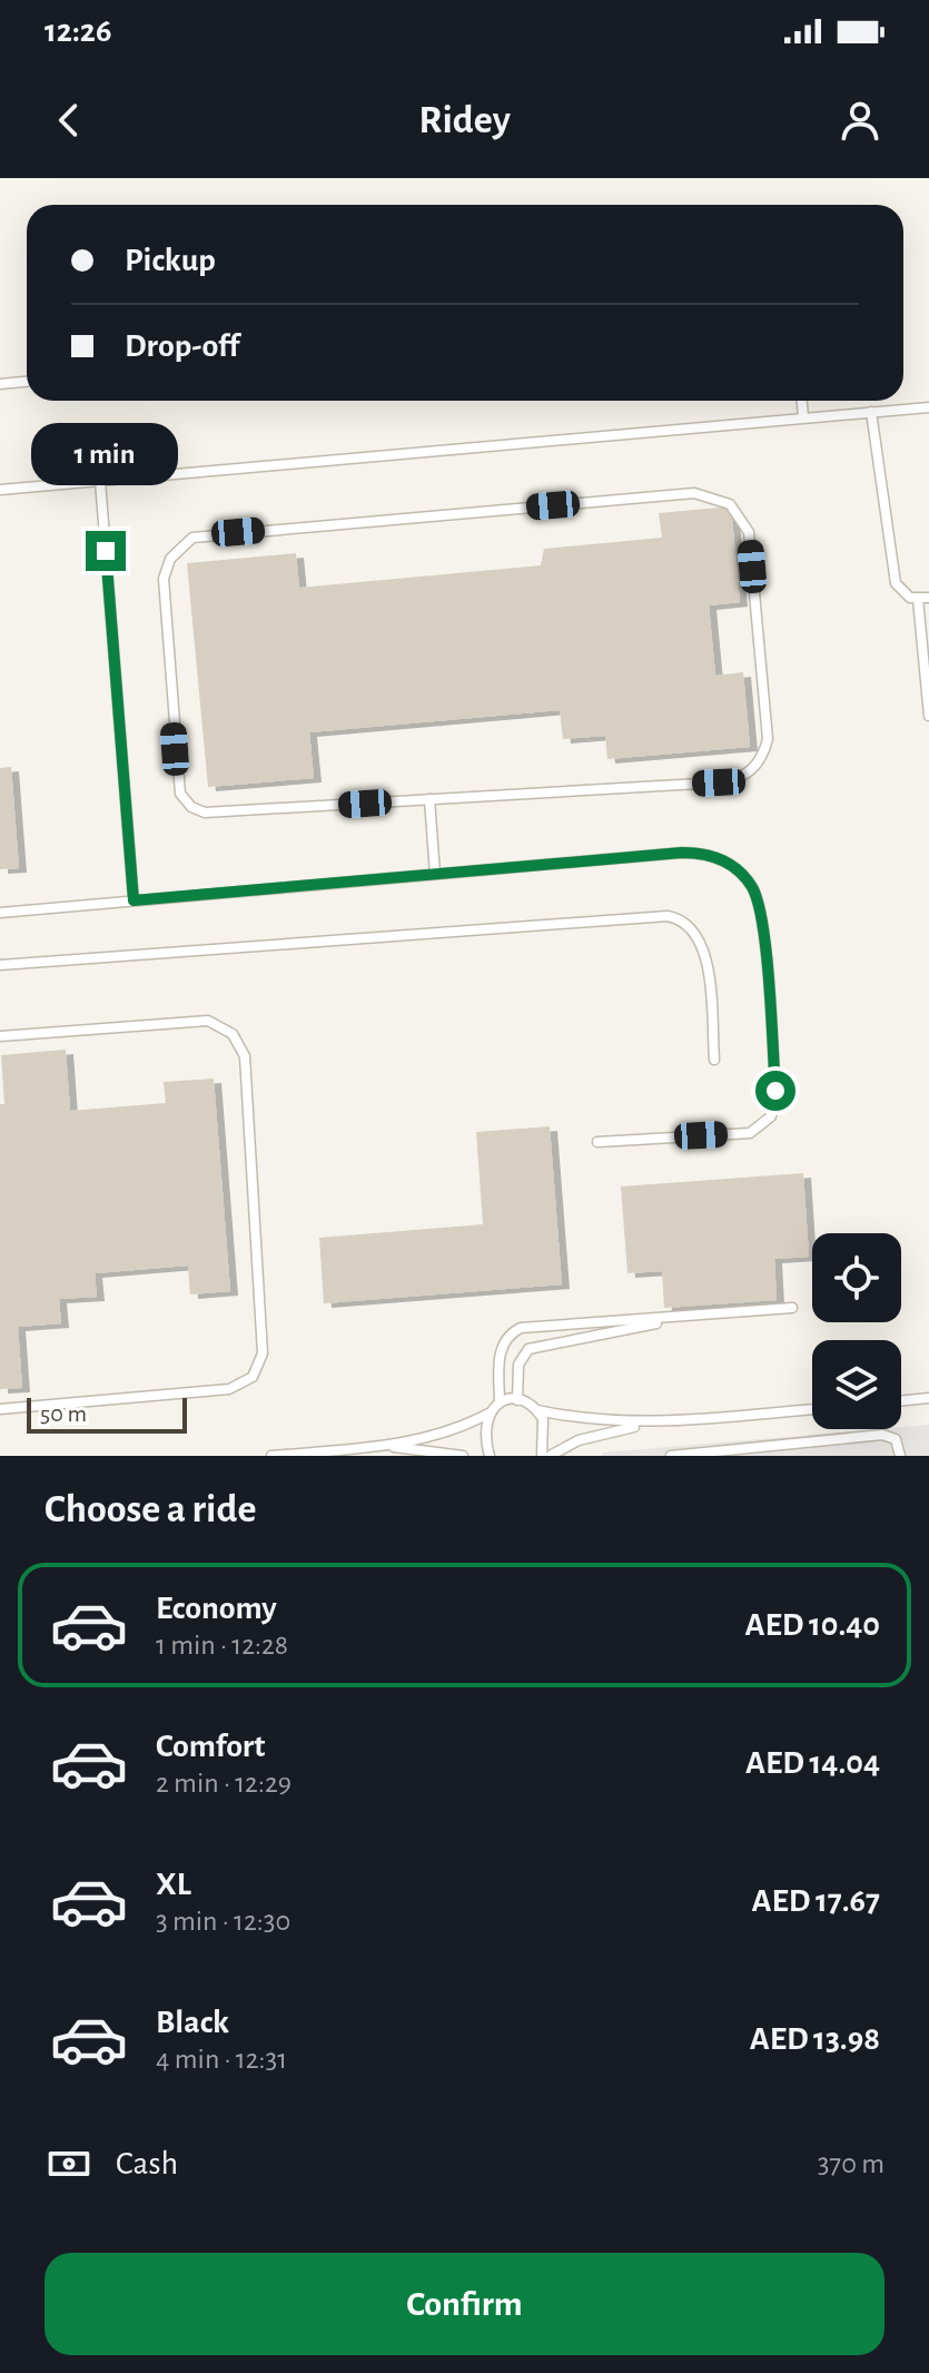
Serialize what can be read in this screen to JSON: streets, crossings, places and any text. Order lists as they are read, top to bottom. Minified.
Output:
{"scale_bar":"50 m","page":{"status":"12:26","header":"Ridey","banner":["Pickup","Drop-off"],"bubble":"1 min","scale":"50 m","heading":"Choose a ride","list":[{"name":"Economy","note":"1 min · 12:28","value":"AED 10.40"},{"name":"Comfort","note":"2 min · 12:29","value":"AED 14.04"},{"name":"XL","note":"3 min · 12:30","value":"AED 17.67"},{"name":"Black","note":"4 min · 12:31","value":"AED 13.98"}],"pay":["Cash","370 m"],"buttons":"Confirm"}}
